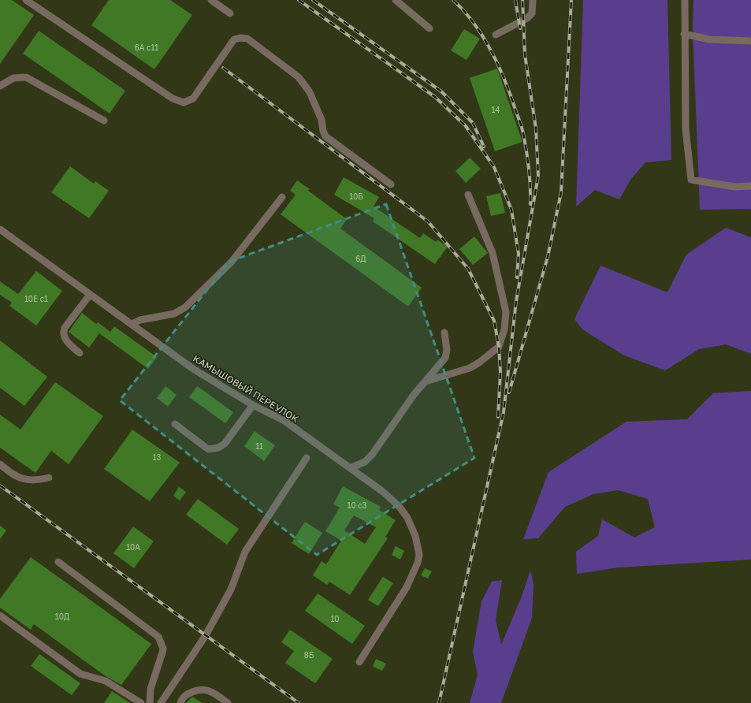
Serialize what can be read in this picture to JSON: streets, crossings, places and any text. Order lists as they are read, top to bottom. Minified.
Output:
{"streets":{"street":["КАМЫШОВЫЙ ПЕРЕУЛОК"]},"house_numbers":["6А с11","14","10Б","6Д","10Е с1","11","13","10 с3","10А","10Д","10","8Б"]}
